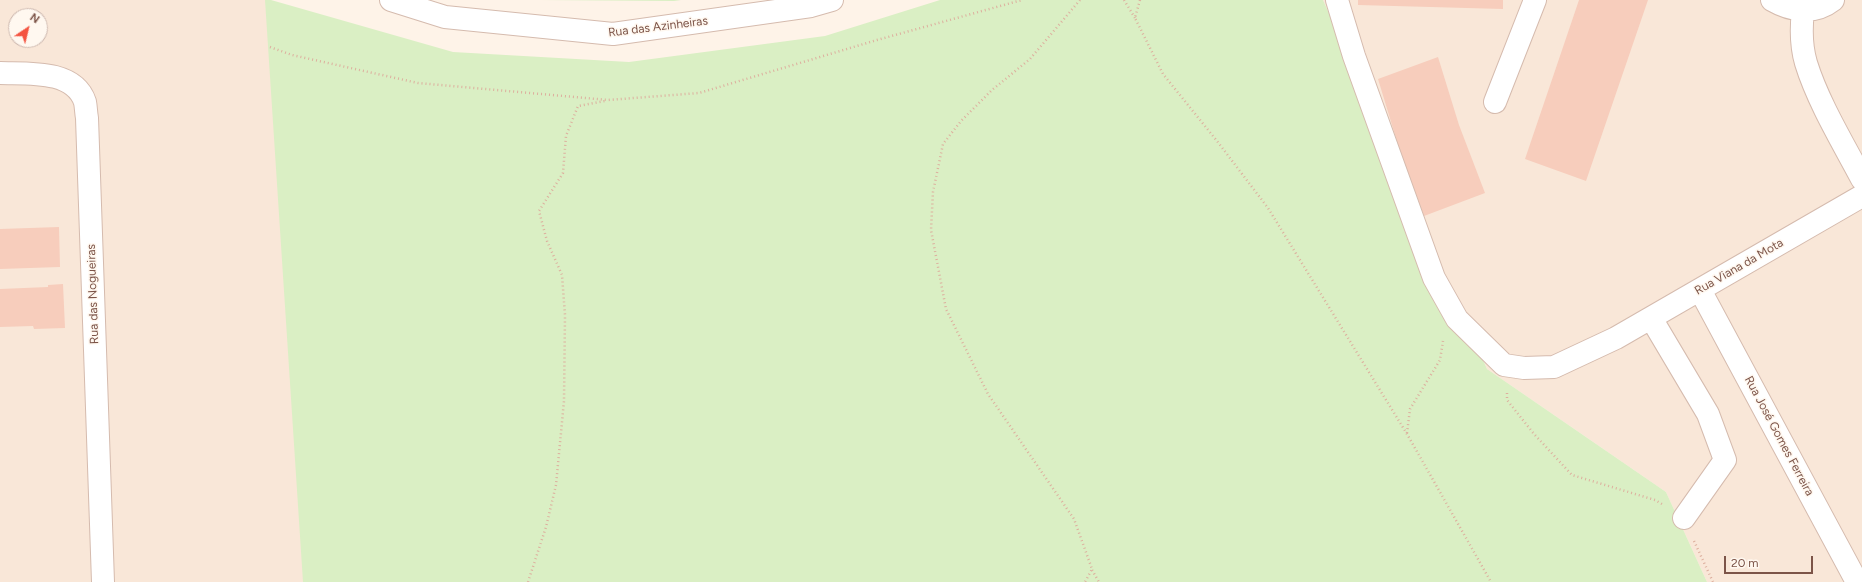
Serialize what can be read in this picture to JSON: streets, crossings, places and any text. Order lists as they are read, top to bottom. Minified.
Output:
{"streets":{"street":["Rua das Azinheiras","Rua Viana da Mota","Rua das Nogueiras","Rua José Gomes Ferreira"]},"crossings":[["Rua Viana da Mota","Rua José Gomes Ferreira"]],"scale_bar":"20 m","north":"top right"}
